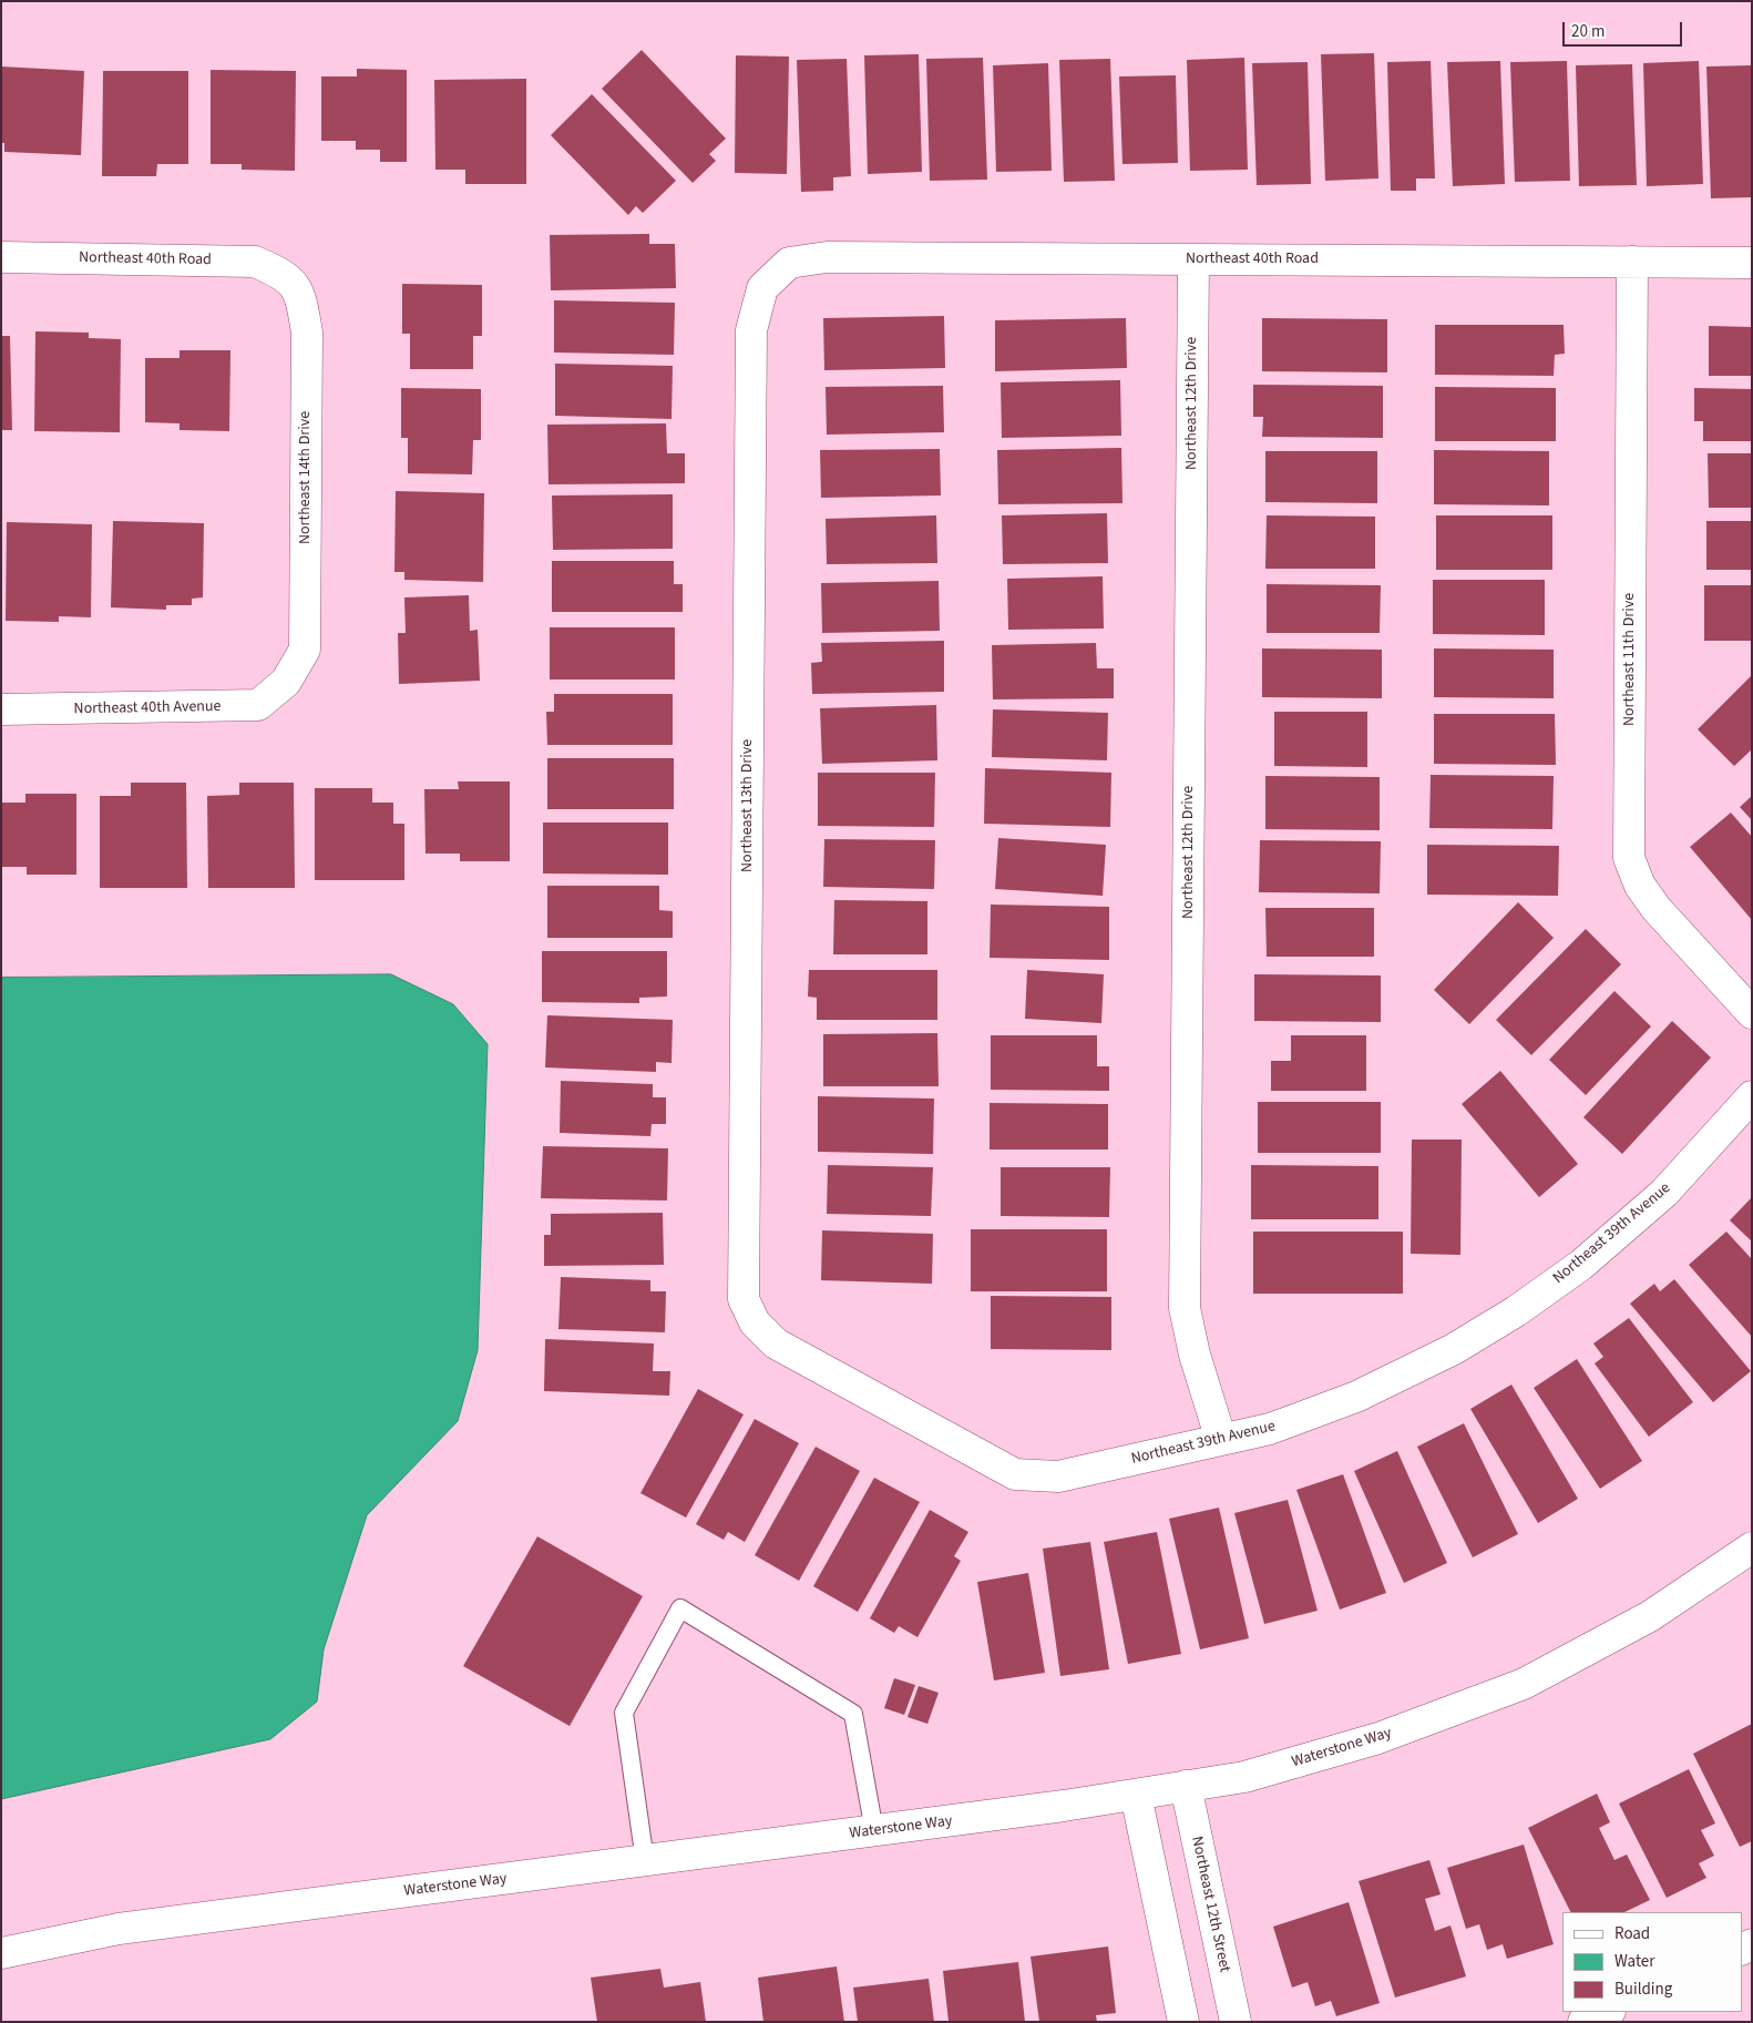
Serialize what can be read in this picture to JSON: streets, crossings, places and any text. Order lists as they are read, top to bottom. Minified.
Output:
{"streets":{"street":["Northeast 40th Road","Northeast 12th Drive","Northeast 14th Drive","Northeast 11th Drive","Northeast 40th Avenue","Northeast 13th Drive","Northeast 39th Avenue","Waterstone Way","Northeast 12th Street"]},"crossings":[["Northeast 40th Road","Northeast 12th Drive"],["Northeast 40th Road","Northeast 14th Drive"],["Northeast 40th Road","Northeast 11th Drive"],["Northeast 40th Road","Northeast 13th Drive"],["Northeast 12th Drive","Northeast 39th Avenue"],["Northeast 14th Drive","Northeast 40th Avenue"],["Northeast 13th Drive","Northeast 39th Avenue"],["Waterstone Way","Northeast 12th Street"]],"legend":["Road","Water","Building"],"scale_bar":"20 m"}
